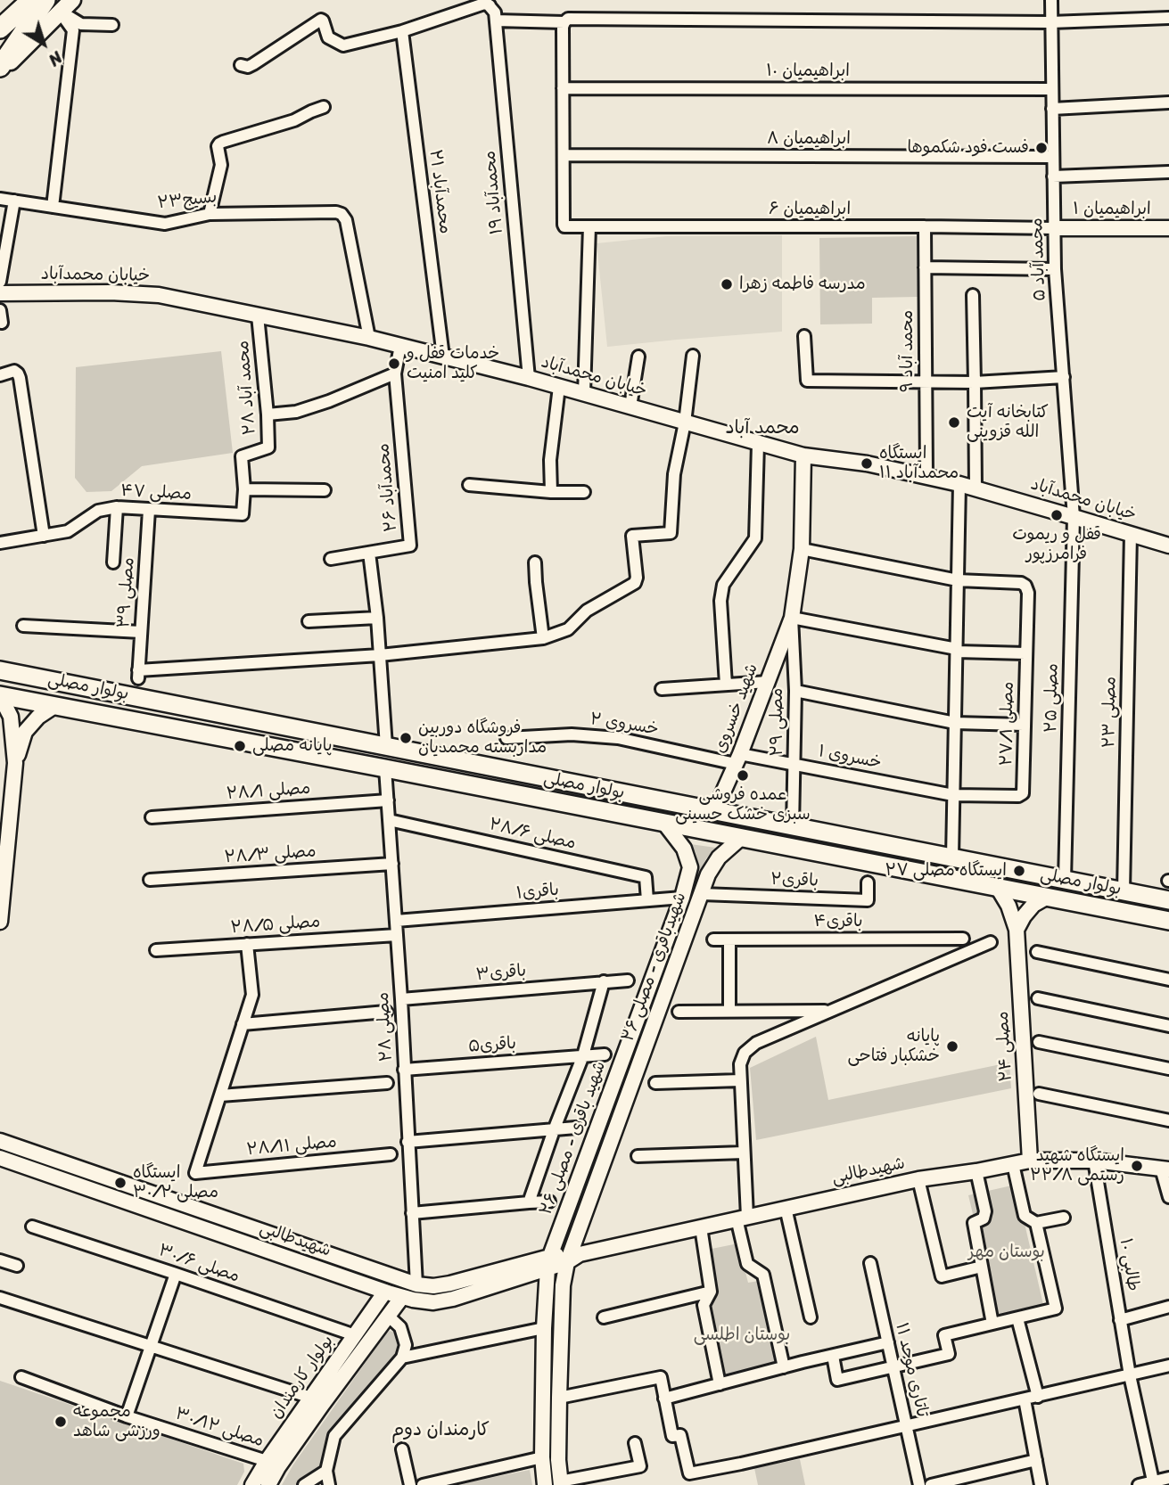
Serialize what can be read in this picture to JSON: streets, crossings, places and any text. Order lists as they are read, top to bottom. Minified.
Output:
{"streets":{"main road":["بولوار مصلی"],"street":["ابراهیمیان ۱۰","ابراهیمیان ۸","محمدآباد ۲۱","محمدآباد ۱۹","بسیج۲۳","ابراهیمیان ۶","ابراهیمیان ۱","محمد آباد ۵","خیابان محمدآباد","محمد آباد ۹","محمد آباد ۲۸","محمدآباد ۲۶","مصلی ۴۷","مصلی ۳۹","مصلی ۲۵","شهید خسروی","مصلی ۲۳","مصلی ۲۹","مصلی ۲۷/۱","خسروی ۲","خسروی ۱","مصلی ۲۸/۱","مصلی ۲۸/۶","مصلی ۲۸/۳","باقری۲","باقری۱","باقری۴","مصلی ۲۸/۵","شهیدباقری - مصلی ۲۶","باقری۳","مصلی ۲۸","باقری۵","مصلی ۲۴","شهید باقری - مصلی ۲۶","مصلی ۲۸/۱۱","شهیدطالبی","مصلی ۳۰/۶","طالبی ۱۰","تاتاری موحد ۱۱","بولوار کارمندان","مصلی ۳۰/۱۲"]},"crossings":[["ابراهیمیان ۱۰","محمد آباد ۵"],["ابراهیمیان ۸","ابراهیمیان ۶"],["ابراهیمیان ۸","محمد آباد ۵"],["محمدآباد ۲۱","خیابان محمدآباد"],["محمدآباد ۱۹","خیابان محمدآباد"],["بسیج۲۳","خیابان محمدآباد"],["ابراهیمیان ۶","ابراهیمیان ۱"],["ابراهیمیان ۶","محمد آباد ۵"],["ابراهیمیان ۶","محمد آباد ۹"],["ابراهیمیان ۱","محمد آباد ۵"],["محمد آباد ۵","خیابان محمدآباد"],["محمد آباد ۵","مصلی ۲۵"],["خیابان محمدآباد","محمد آباد ۹"],["خیابان محمدآباد","محمد آباد ۲۸"],["خیابان محمدآباد","محمدآباد ۲۶"],["خیابان محمدآباد","مصلی ۲۵"],["خیابان محمدآباد","شهید خسروی"],["خیابان محمدآباد","مصلی ۲۳"],["محمد آباد ۲۸","مصلی ۴۷"],["مصلی ۴۷","مصلی ۳۹"],["بولوار مصلی","مصلی ۲۵"],["بولوار مصلی","شهید خسروی"],["بولوار مصلی","مصلی ۲۳"],["بولوار مصلی","مصلی ۲۹"],["بولوار مصلی","شهیدباقری - مصلی ۲۶"],["بولوار مصلی","مصلی ۲۸"],["بولوار مصلی","مصلی ۲۴"],["بولوار مصلی","شهید باقری - مصلی ۲۶"],["شهید خسروی","مصلی ۲۹"],["شهید خسروی","خسروی ۲"],["شهید خسروی","خسروی ۱"],["مصلی ۲۹","خسروی ۱"],["مصلی ۲۷/۱","خسروی ۱"],["خسروی ۲","خسروی ۱"],["مصلی ۲۸/۱","مصلی ۲۸"],["مصلی ۲۸/۶","باقری۱"],["مصلی ۲۸/۶","مصلی ۲۸"],["مصلی ۲۸/۳","مصلی ۲۸"],["باقری۲","شهیدباقری - مصلی ۲۶"],["باقری۱","مصلی ۲۸"],["باقری۱","شهید باقری - مصلی ۲۶"],["مصلی ۲۸/۵","مصلی ۲۸"],["شهیدباقری - مصلی ۲۶","شهیدطالبی"],["باقری۳","مصلی ۲۸"],["مصلی ۲۸","باقری۵"],["مصلی ۲۸","شهیدطالبی"],["مصلی ۲۴","شهیدطالبی"],["شهید باقری - مصلی ۲۶","شهیدطالبی"],["شهیدطالبی","طالبی ۱۰"],["شهیدطالبی","بولوار کارمندان"],["مصلی ۳۰/۶","بولوار کارمندان"],["بولوار کارمندان","مصلی ۳۰/۱۲"]],"districts":["محمد آباد","کارمندان دوم"],"parks":["بوستان مهر","بوستان اطلسی"],"places":["فست فود شکموها","مدرسه فاطمه زهرا","خدمات قفل و کلید امنیت","کتابخانه آیت الله قزوینی","ایستگاه محمدآباد ۱۱","قفل و ریموت فرامرزپور","فروشگاه دوربین مداربسته محمدیان","پایانه مصلی","عمده فروشی سبزی خشک حسینی","ایستگاه مصلی ۲۷","پایانه خشکبار فتاحی","ایستگاه شهید رستمی ۲۲/۸","ایستگاه مصلی ۳۰/۲","مجموعه ورزشی شاهد"],"north":"bottom right"}
